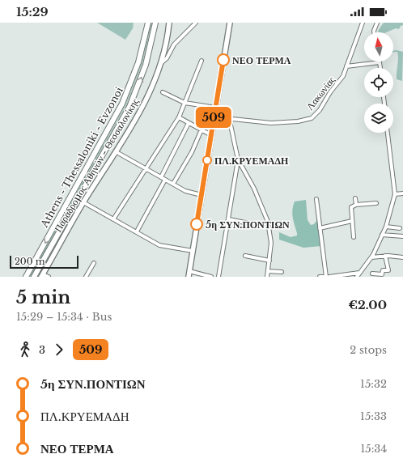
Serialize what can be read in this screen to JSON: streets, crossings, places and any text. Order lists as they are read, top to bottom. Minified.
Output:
{"streets":{"highway":["Athens - Thessaloniki - Evzonoi"],"main road":["Παράδρομος Αθηνών - Θεσσαλονίκης"],"street":["Λακωνίας"]},"places":["ΝΕΟ ΤΕΡΜΑ","ΠΛ.ΚΡΥΕΜΑΔΗ","5η ΣΥΝ.ΠΟΝΤΙΩΝ"],"lines":["bus line 509"],"scale_bar":"200 m","north":"top","page":{"status":"15:29","on_map":"509","scale":"200 m","heading":["5 min","15:29 – 15:34 · Bus","€2.00"],"legs":["3","509","2 stops"],"list":[{"name":"5η ΣΥΝ.ΠΟΝΤΙΩΝ","value":"15:32"},{"name":"ΠΛ.ΚΡΥΕΜΑΔΗ","value":"15:33"},{"name":"ΝΕΟ ΤΕΡΜΑ","value":"15:34"}]}}
